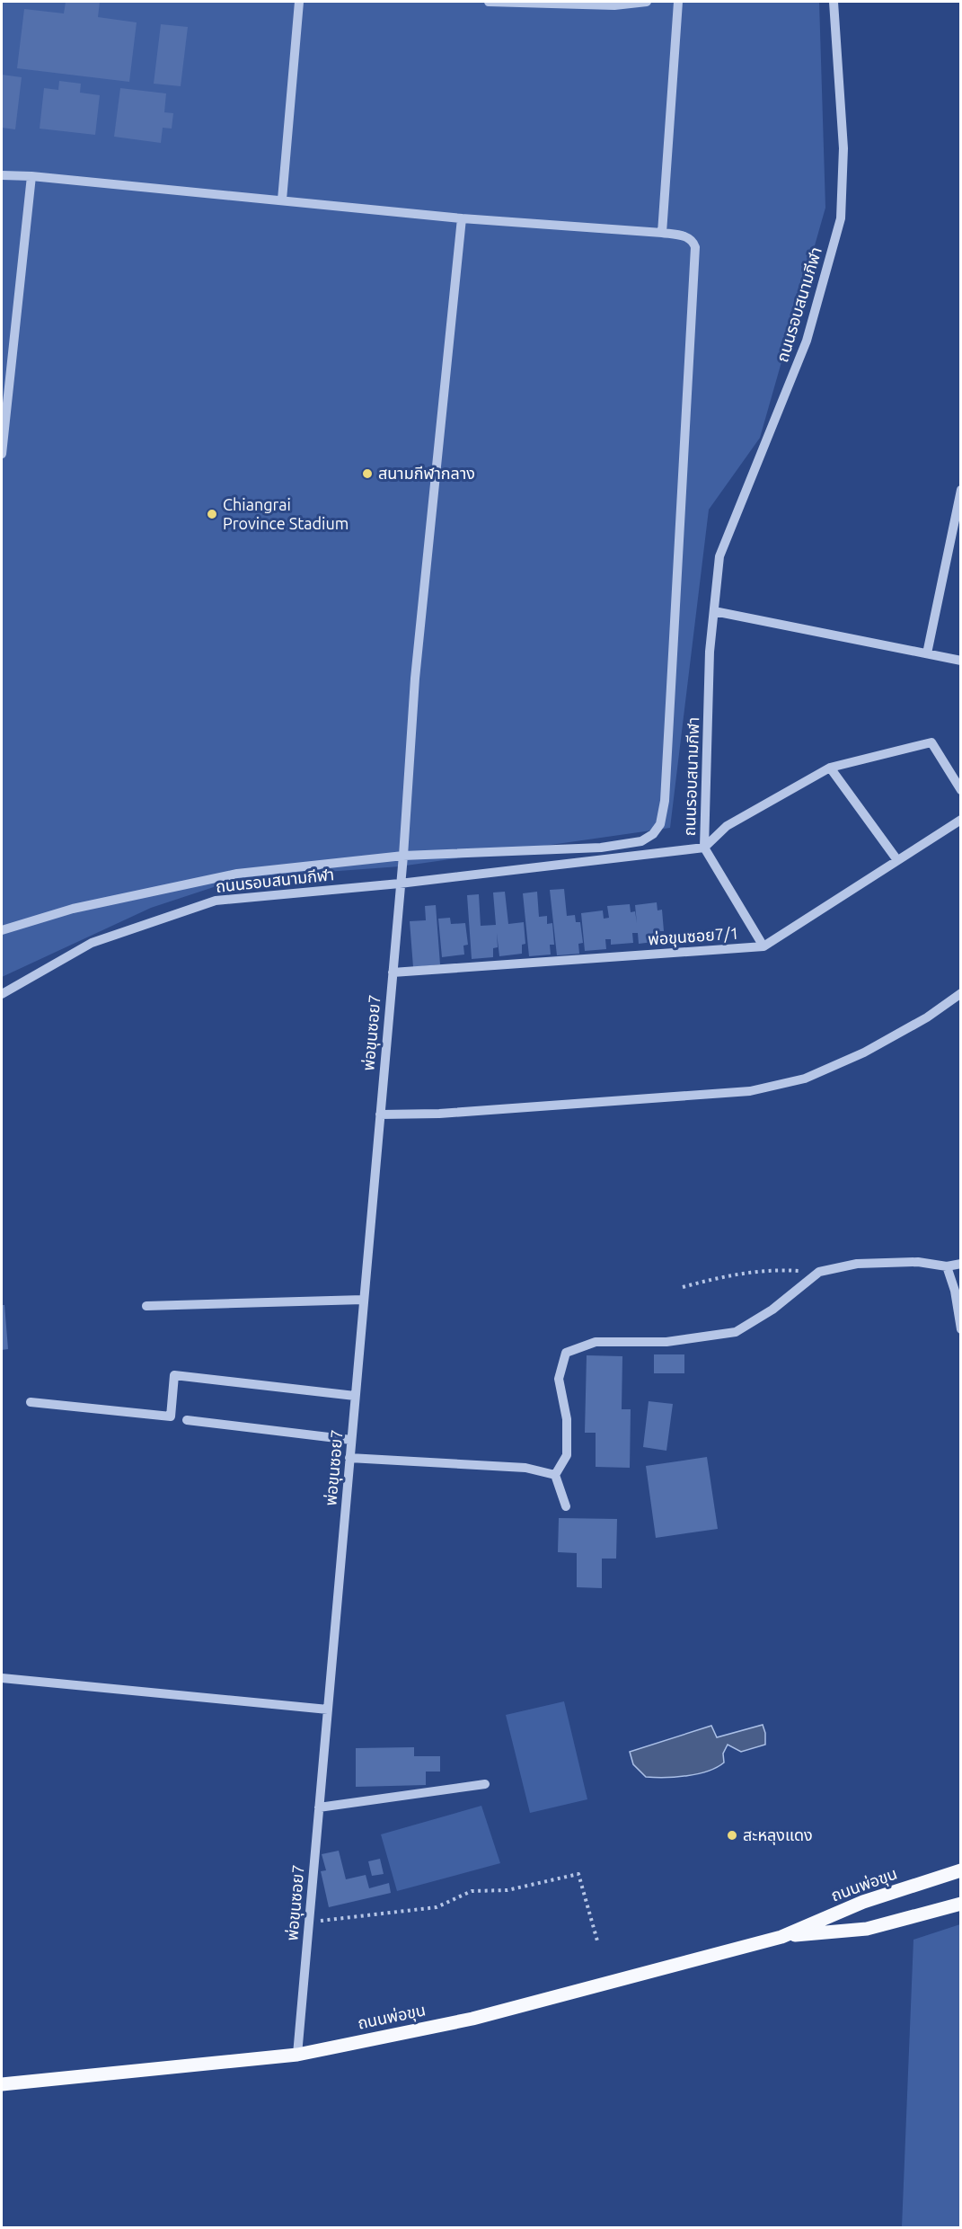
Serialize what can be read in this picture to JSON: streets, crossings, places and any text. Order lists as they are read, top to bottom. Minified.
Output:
{"streets":{"main road":["ถนนพ่อขุน"],"street":["ถนนรอบสนามกีฬา","พ่อขุนซอย7/1","พ่อขุนซอย7"]},"crossings":[["ถนนรอบสนามกีฬา","พ่อขุนซอย7"],["พ่อขุนซอย7/1","พ่อขุนซอย7"],["พ่อขุนซอย7","ถนนพ่อขุน"]],"places":["สนามกีฬากลาง","Chiangrai Province Stadium","สะหลุงแดง"]}
